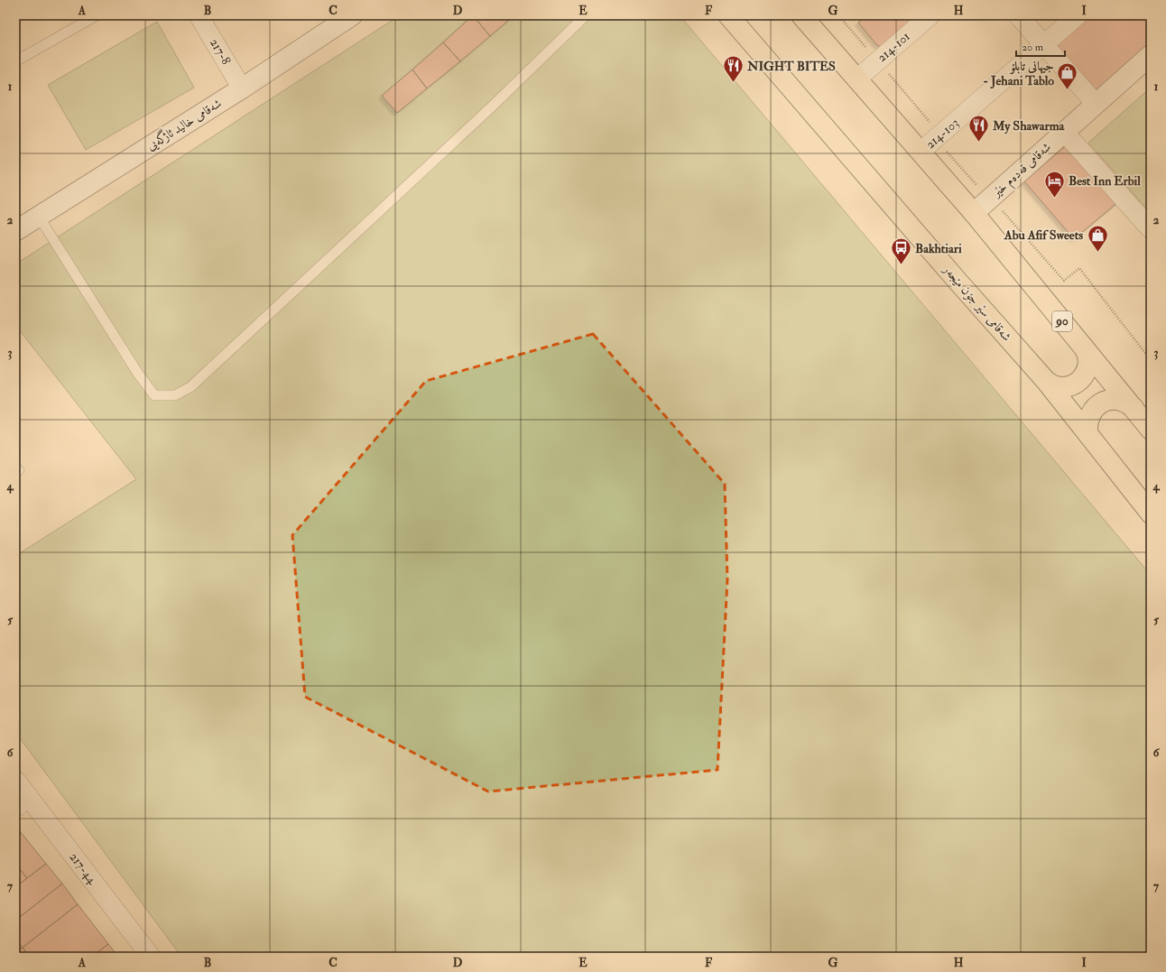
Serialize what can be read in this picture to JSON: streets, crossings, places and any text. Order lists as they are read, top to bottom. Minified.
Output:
{"streets":{"highway":["شەقامی سێر جۆن مێجەر","90"],"street":["214-101","217-8","شەقامی خالید ئاژگەیی","214-103","شەقامی قەدەم خێر","217-44"]},"crossings":[["214-101","90"],["217-8","شەقامی خالید ئاژگەیی"],["214-103","90"],["شەقامی قەدەم خێر","90"]],"places":{"restaurant":["NIGHT BITES","My Shawarma"],"shop":["جیهانی تابلۆ - Jehani Tablo","Abu Afif Sweets"],"hotel":["Best Inn Erbil"],"bus stop":["Bakhtiari"]},"scale_bar":"20 m","grid":{"columns":["A","B","C","D","E","F","G","H","I"],"rows":["1","2","3","4","5","6","7"]}}
